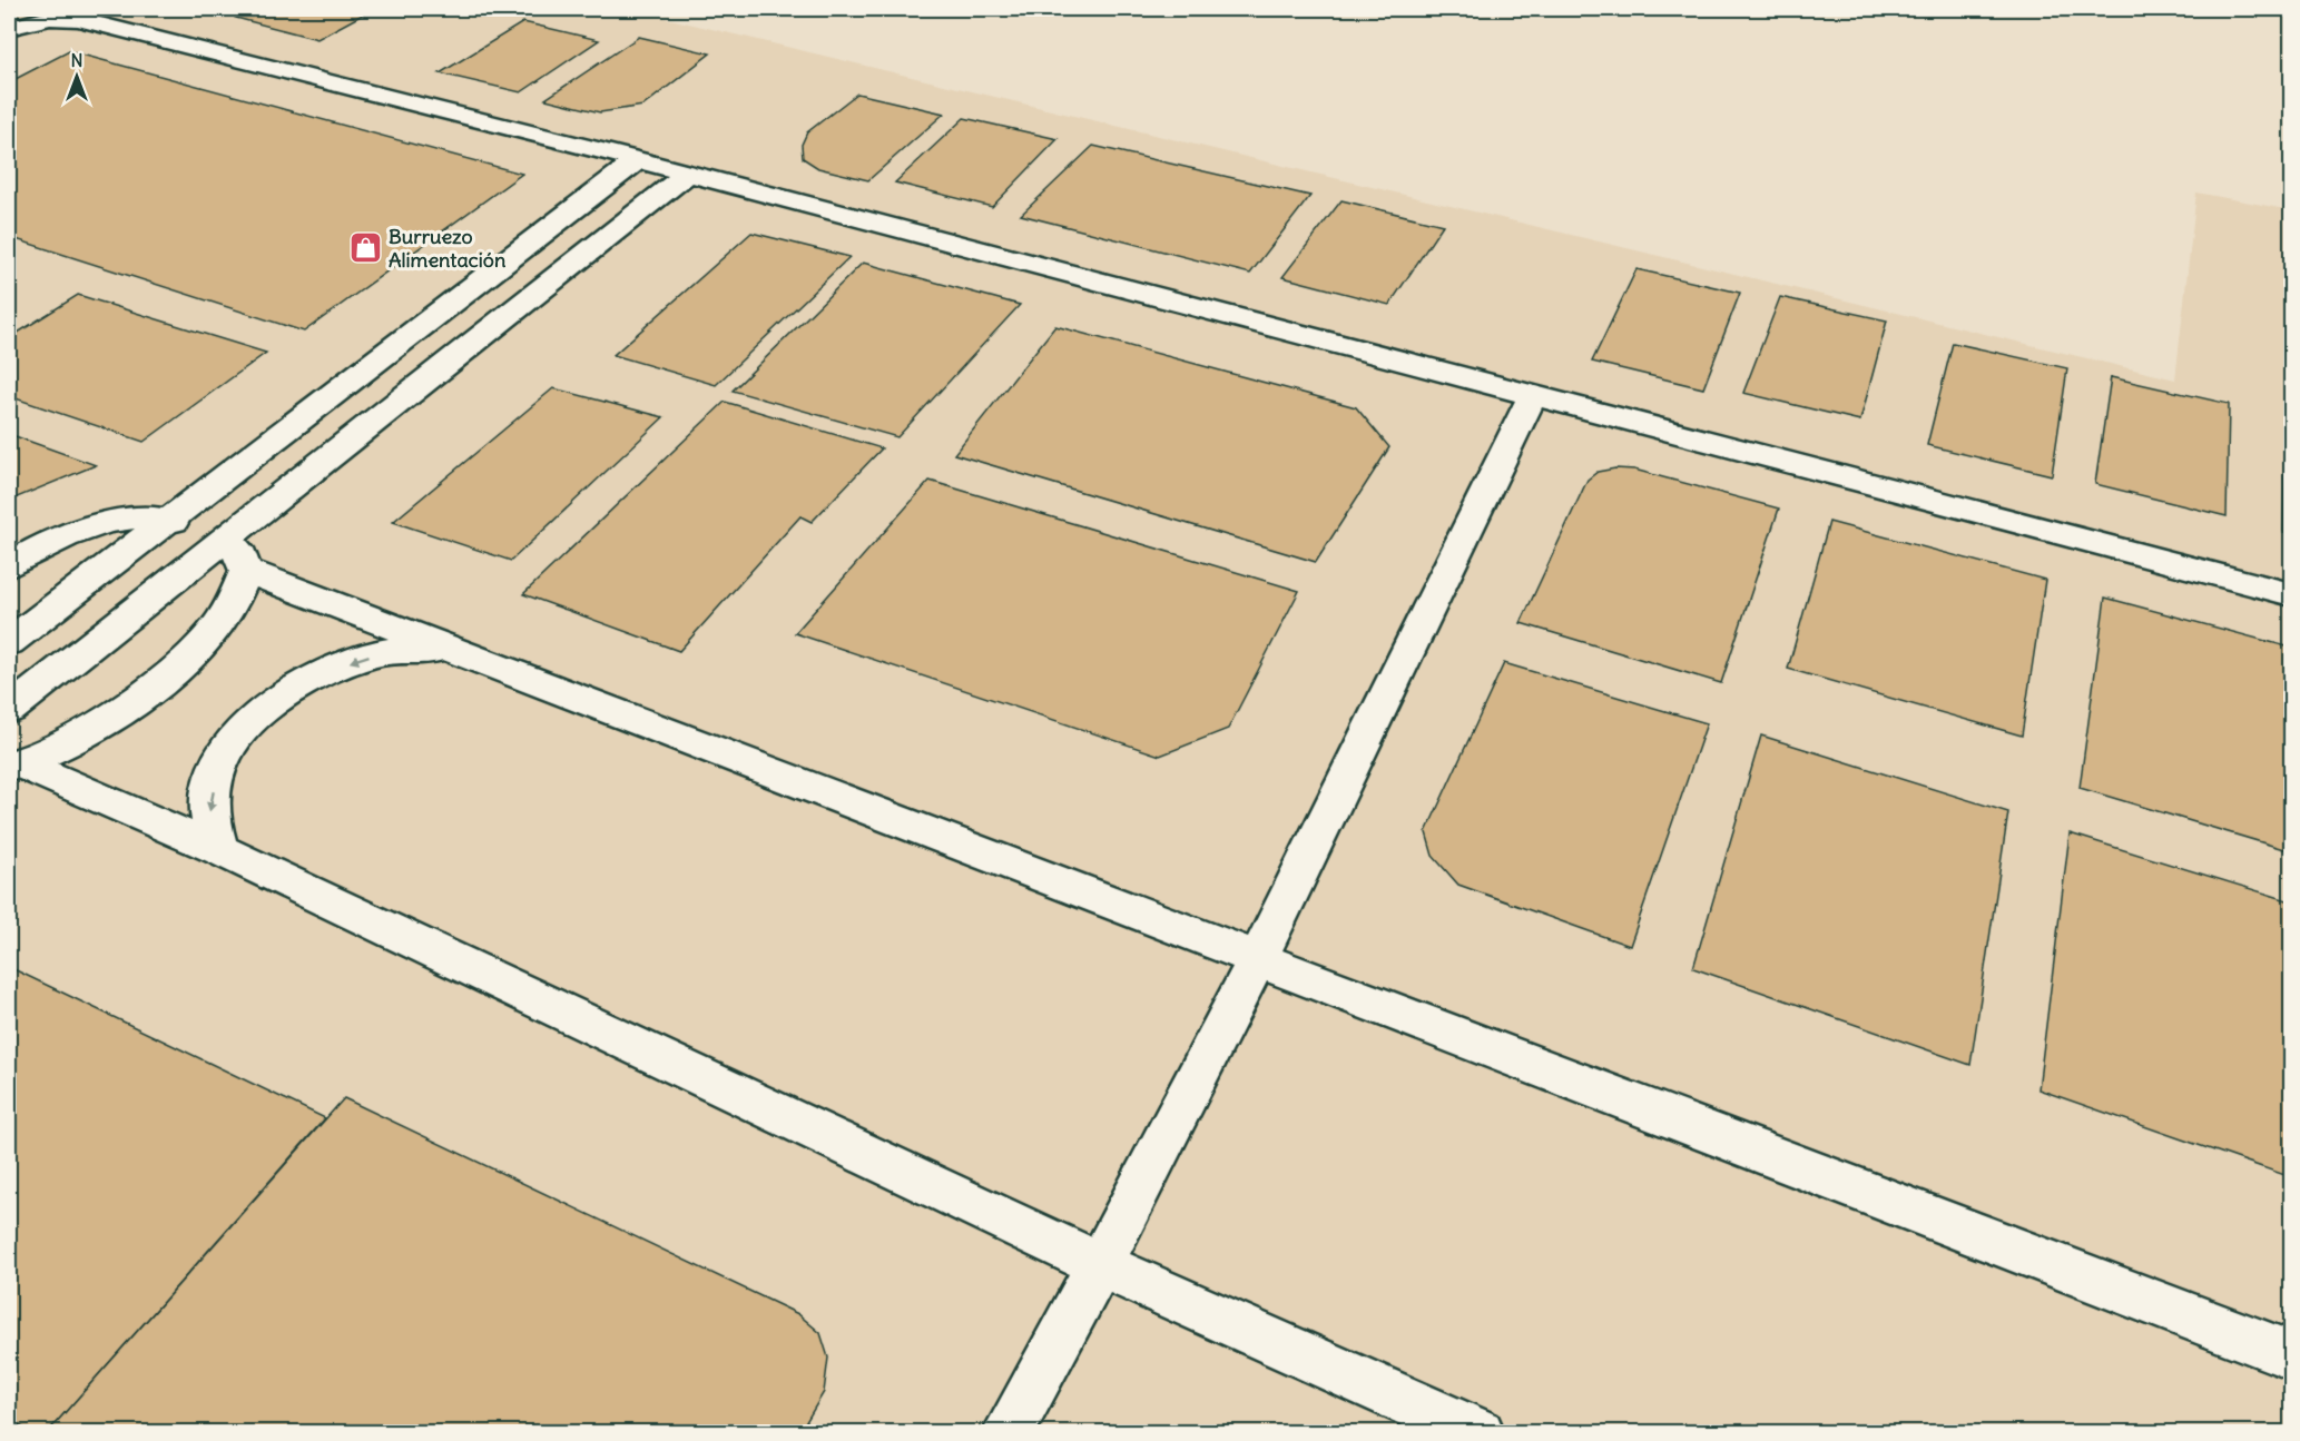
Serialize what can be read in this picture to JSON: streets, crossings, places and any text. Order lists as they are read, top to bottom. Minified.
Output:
{"places":{"shop":["Burruezo Alimentación"]},"north":"top"}
